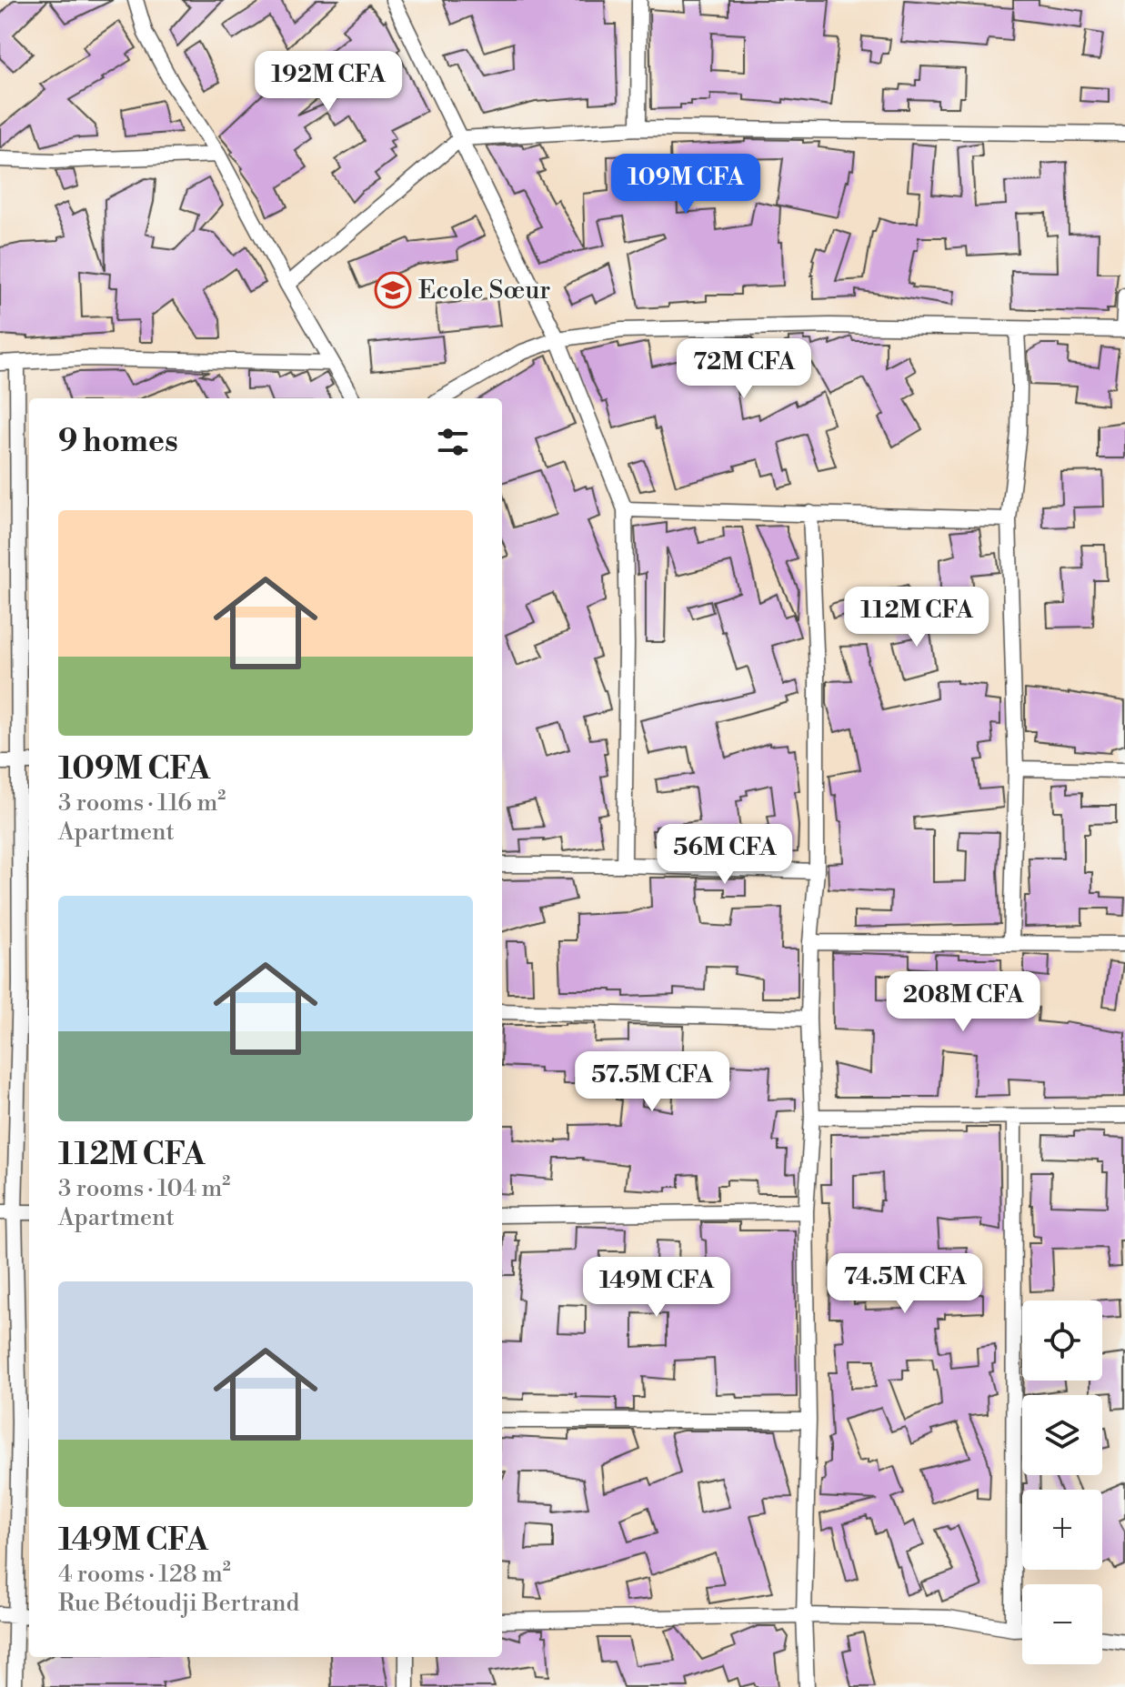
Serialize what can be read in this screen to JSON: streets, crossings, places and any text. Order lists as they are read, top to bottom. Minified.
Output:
{"places":{"school or university":["Ecole Sœur"]},"page":{"price":["192M CFA","109M CFA","72M CFA","112M CFA","56M CFA","208M CFA","57.5M CFA","74.5M CFA","149M CFA"],"heading":"9 homes","list":[{"name":"109M CFA","note":"3 rooms · 116 m² · Apartment"},{"name":"112M CFA","note":"3 rooms · 104 m² · Apartment"},{"name":"149M CFA","note":"4 rooms · 128 m² · Rue Bétoudji Bertrand"}],"map_buttons":["+","−"]}}
